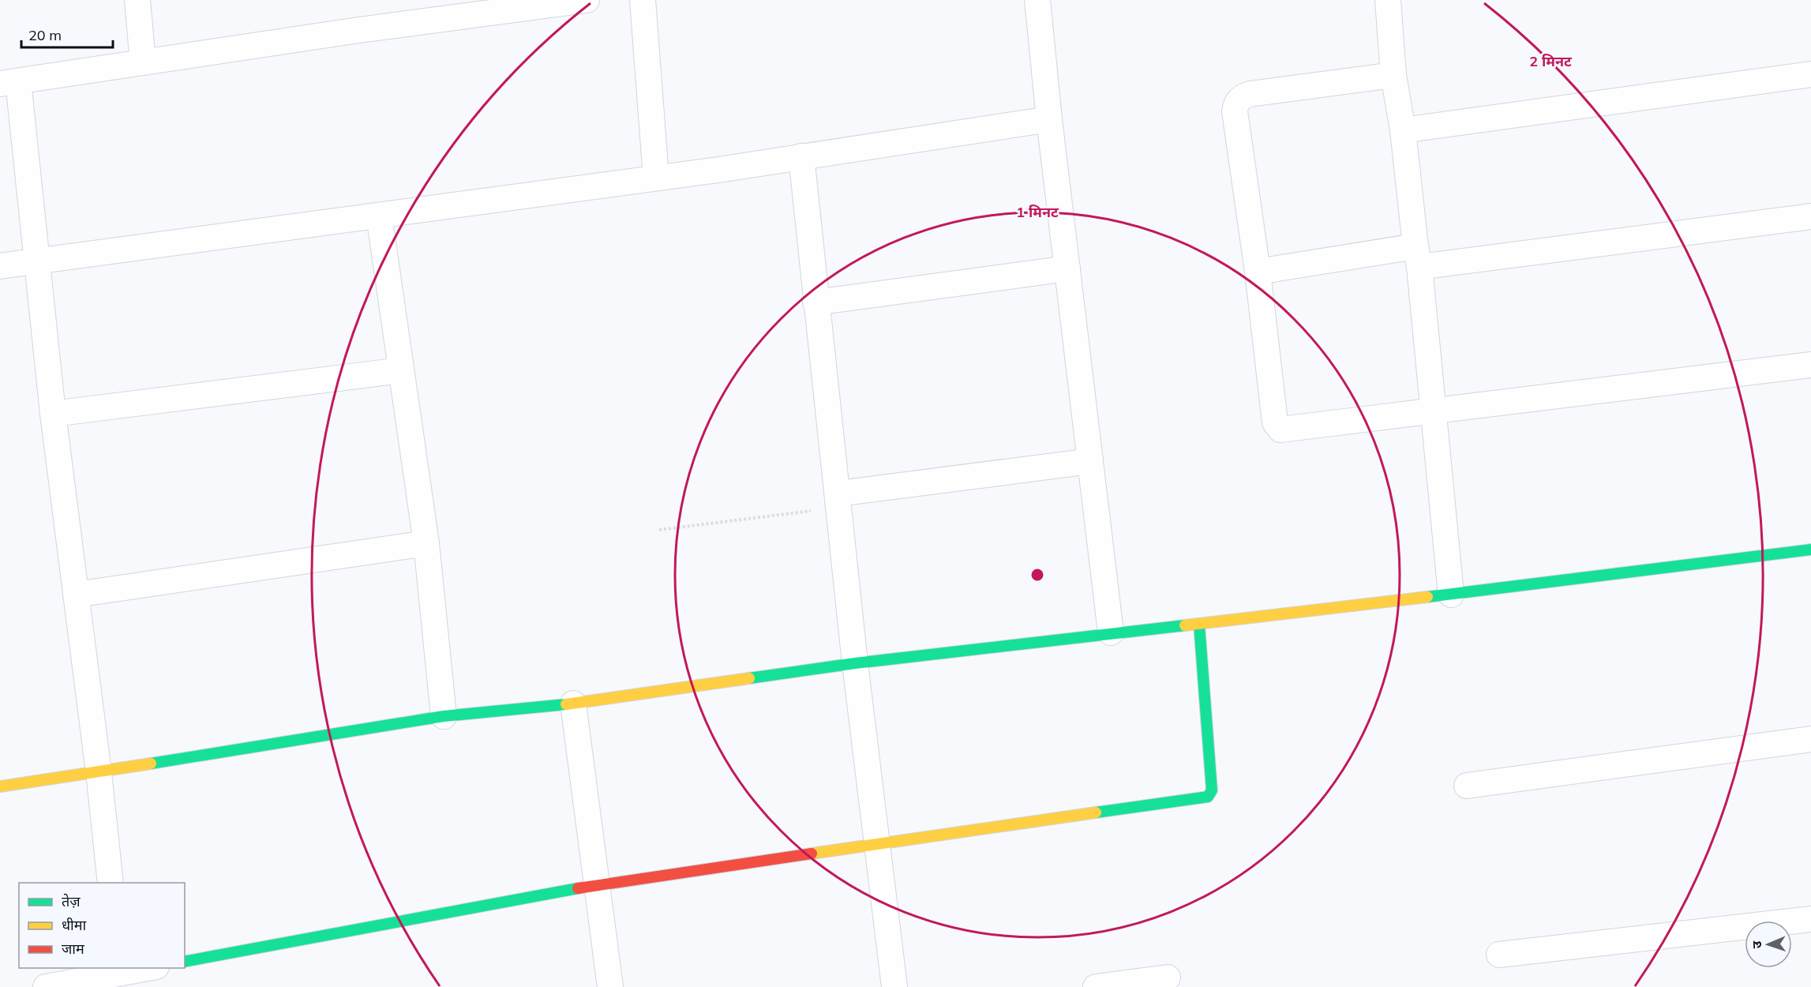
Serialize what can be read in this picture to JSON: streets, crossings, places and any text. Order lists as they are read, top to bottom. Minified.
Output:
{"legend":["तेज़","धीमा","जाम"],"scale_bar":"20 m","north":"left","rings":["2 मिनट","1 मिनट"]}
